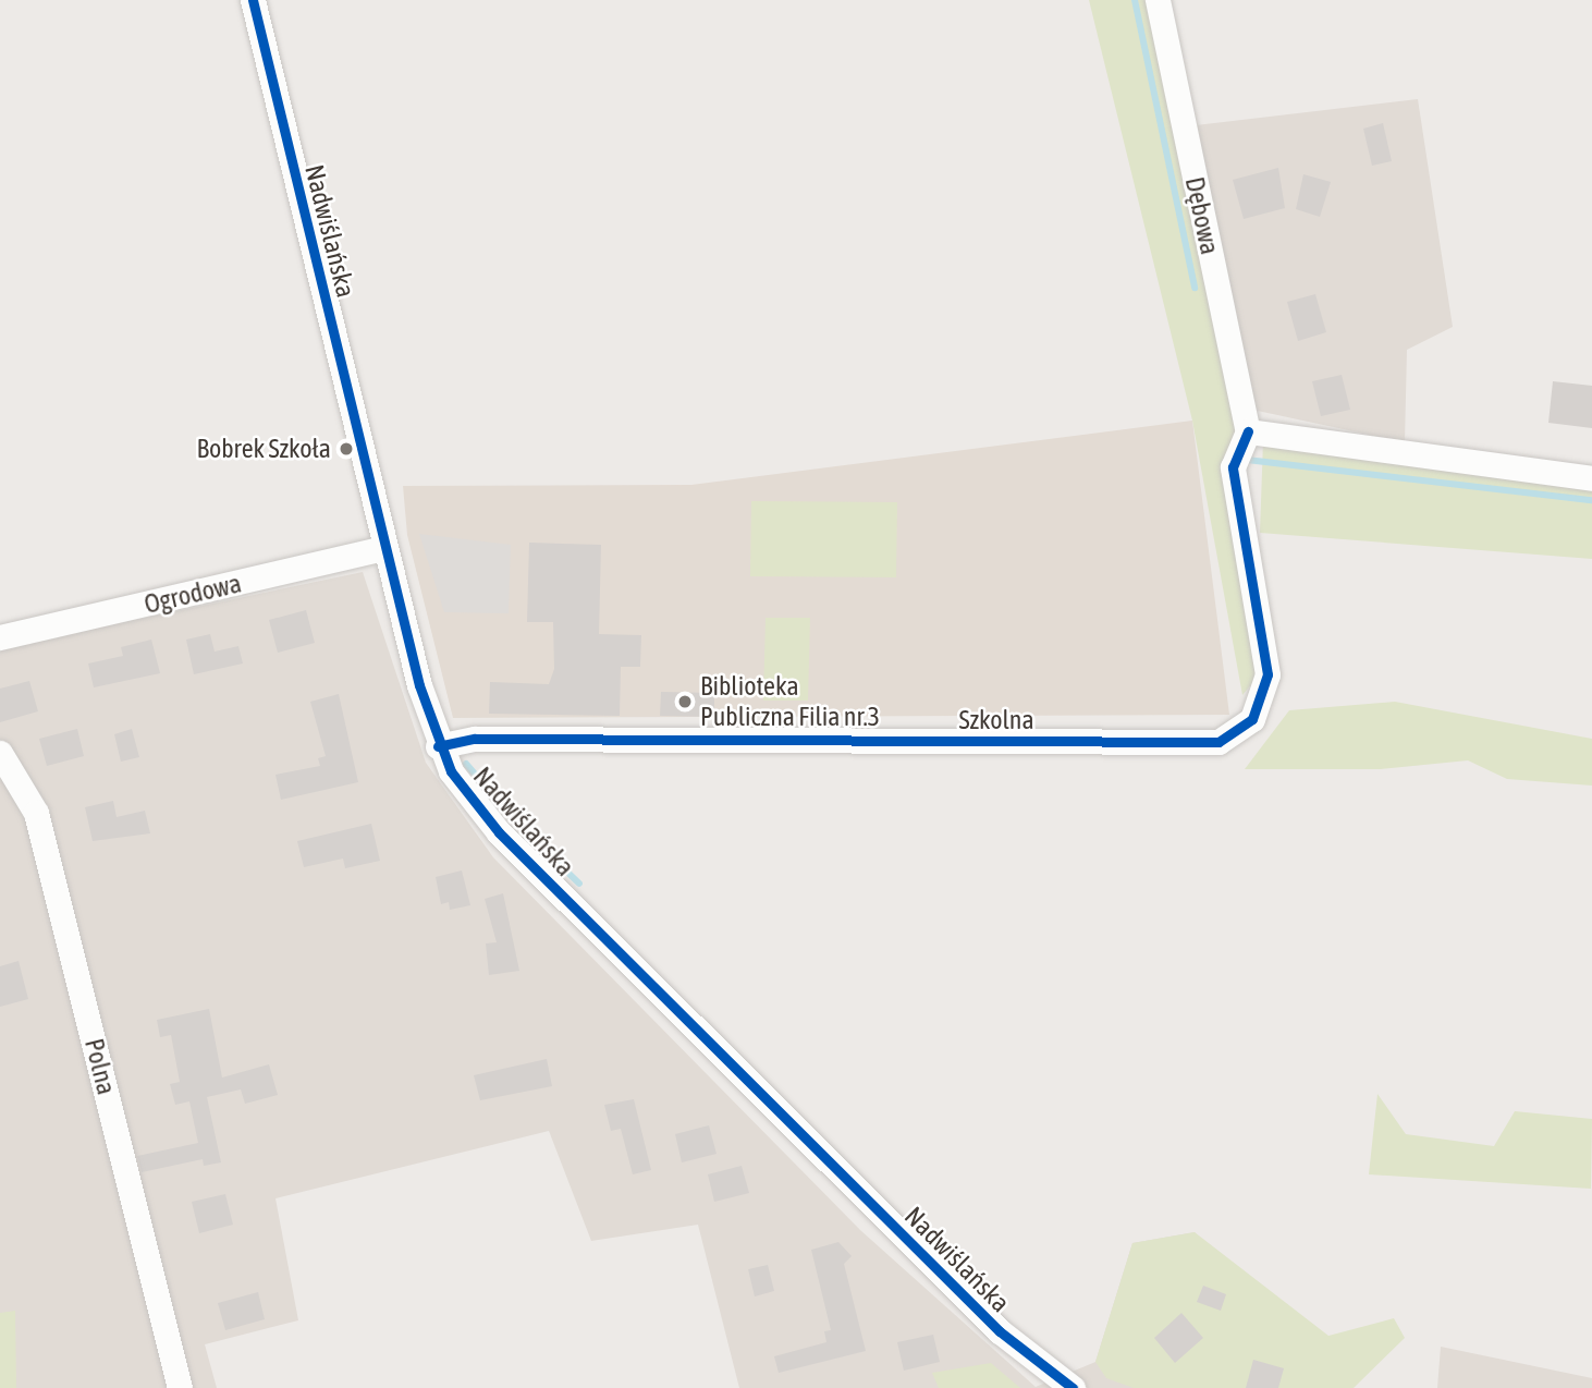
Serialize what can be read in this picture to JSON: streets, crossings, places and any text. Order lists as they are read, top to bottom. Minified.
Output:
{"streets":{"street":["Dębowa","Nadwiślańska","Ogrodowa","Szkolna","Polna"]},"crossings":[["Dębowa","Szkolna"],["Nadwiślańska","Ogrodowa"],["Nadwiślańska","Szkolna"]],"places":["Bobrek Szkoła","Biblioteka Publiczna Filia nr.3"]}
